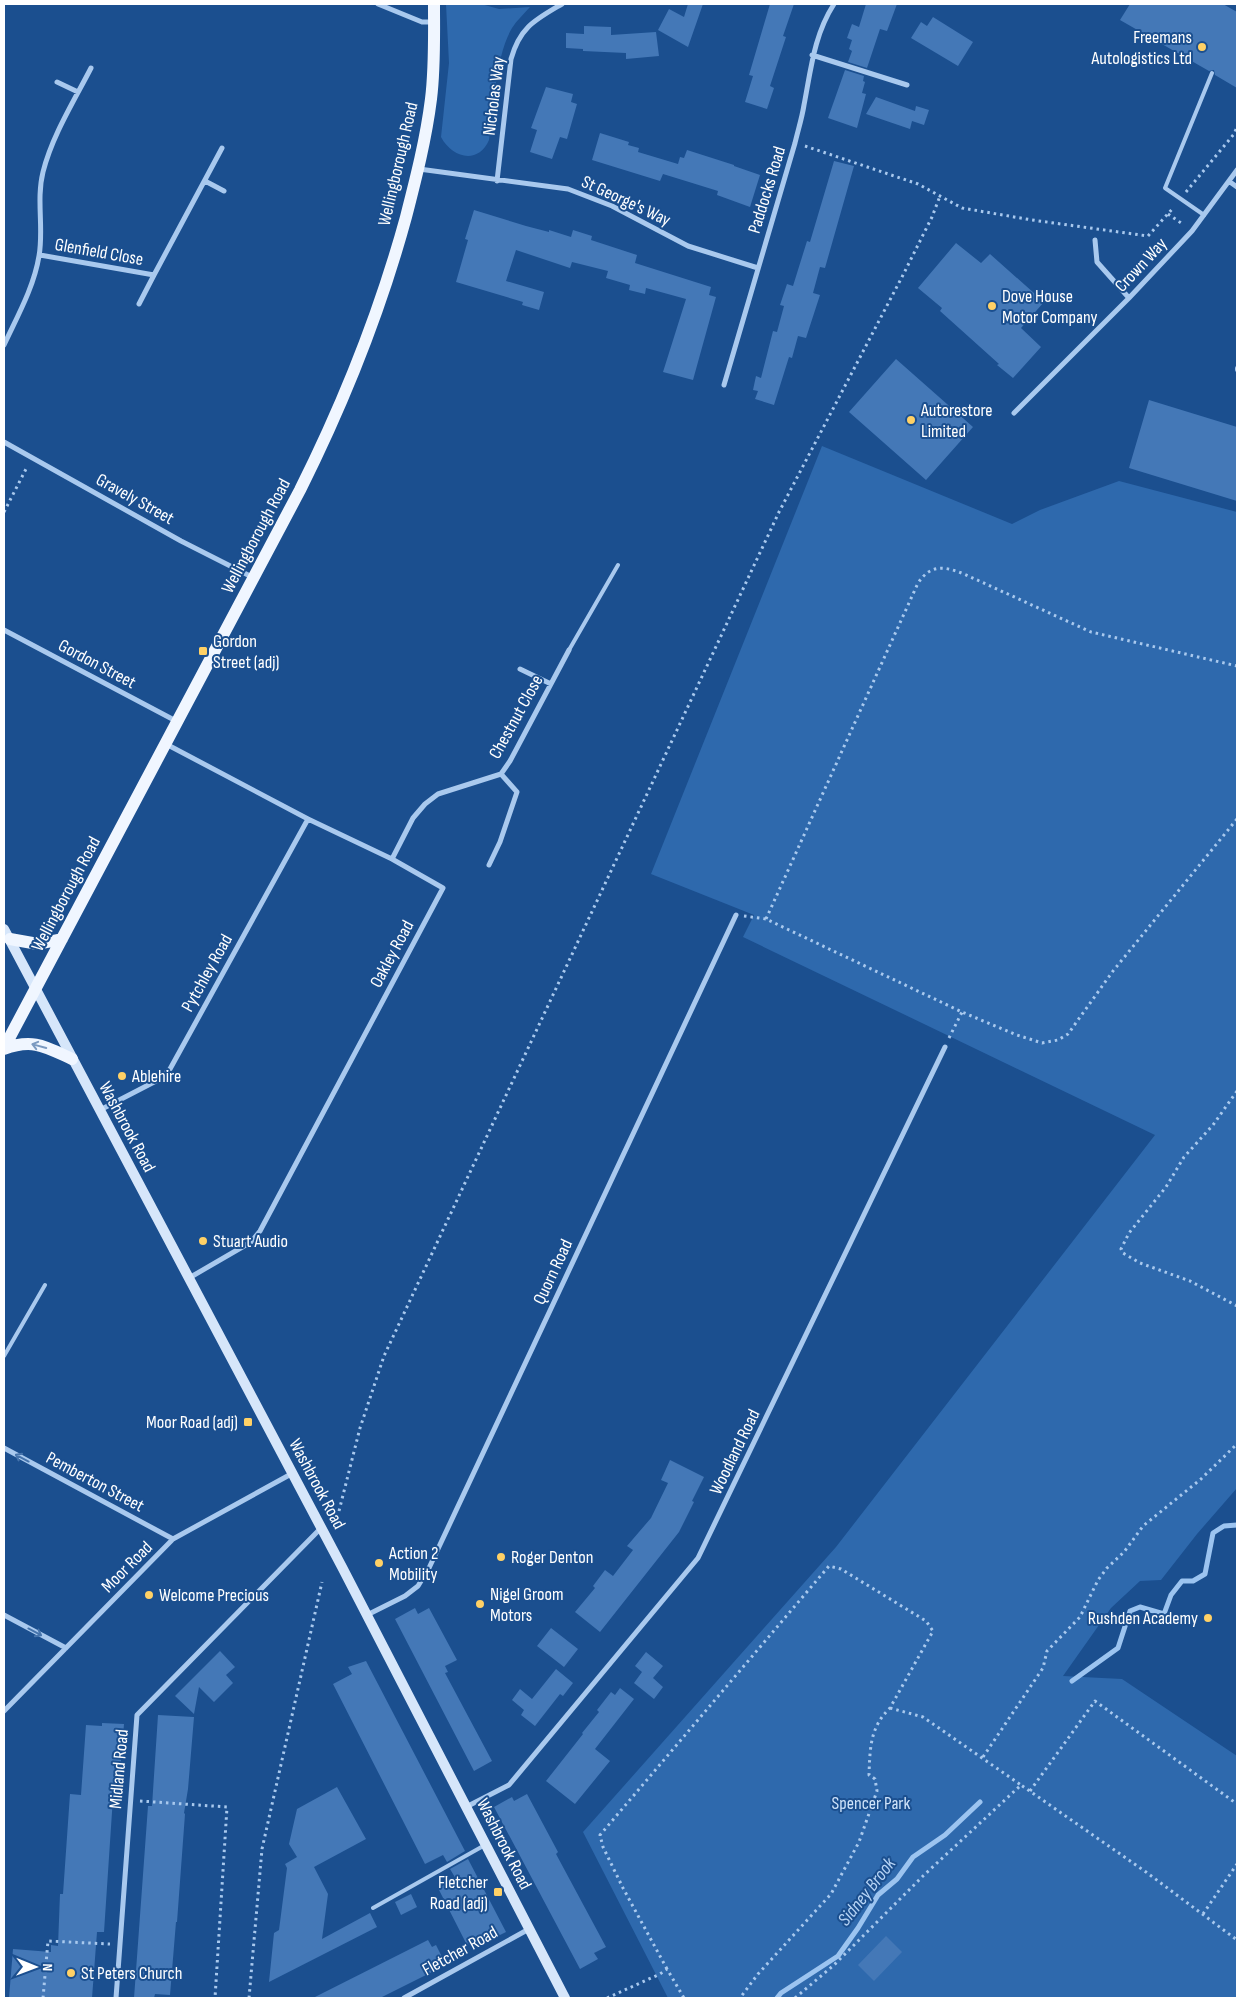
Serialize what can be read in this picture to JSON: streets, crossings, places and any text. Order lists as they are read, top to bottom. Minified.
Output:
{"streets":{"main road":["Wellingborough Road","Washbrook Road"],"street":["Nicholas Way","Paddocks Road","St George's Way","Glenfield Close","Crown Way","Gravely Street","Gordon Street","Chestnut Close","Oakley Road","Pytchley Road","Quorn Road","Woodland Road","Pemberton Street","Moor Road","Midland Road","Fletcher Road"]},"crossings":[["Nicholas Way","St George's Way"],["Wellingborough Road","St George's Way"],["Wellingborough Road","Gravely Street"],["Wellingborough Road","Gordon Street"],["Wellingborough Road","Oakley Road"],["Wellingborough Road","Washbrook Road"],["Paddocks Road","St George's Way"],["Chestnut Close","Oakley Road"],["Oakley Road","Pytchley Road"],["Oakley Road","Washbrook Road"],["Pytchley Road","Washbrook Road"],["Washbrook Road","Quorn Road"],["Washbrook Road","Woodland Road"],["Washbrook Road","Moor Road"],["Washbrook Road","Midland Road"],["Washbrook Road","Fletcher Road"],["Pemberton Street","Moor Road"]],"one_way":["Pemberton Street"],"water":["Sidney Brook"],"parks":["Spencer Park"],"places":{"other":["Freemans Autologistics Ltd","Dove House Motor Company","Autorestore Limited","Ablehire","Stuart Audio","Roger Denton","Action 2 Mobility","Welcome Precious","Nigel Groom Motors","Rushden Academy","St Peters Church"],"transit":["Gordon Street (adj)","Moor Road (adj)","Fletcher Road (adj)"]},"north":"right"}
